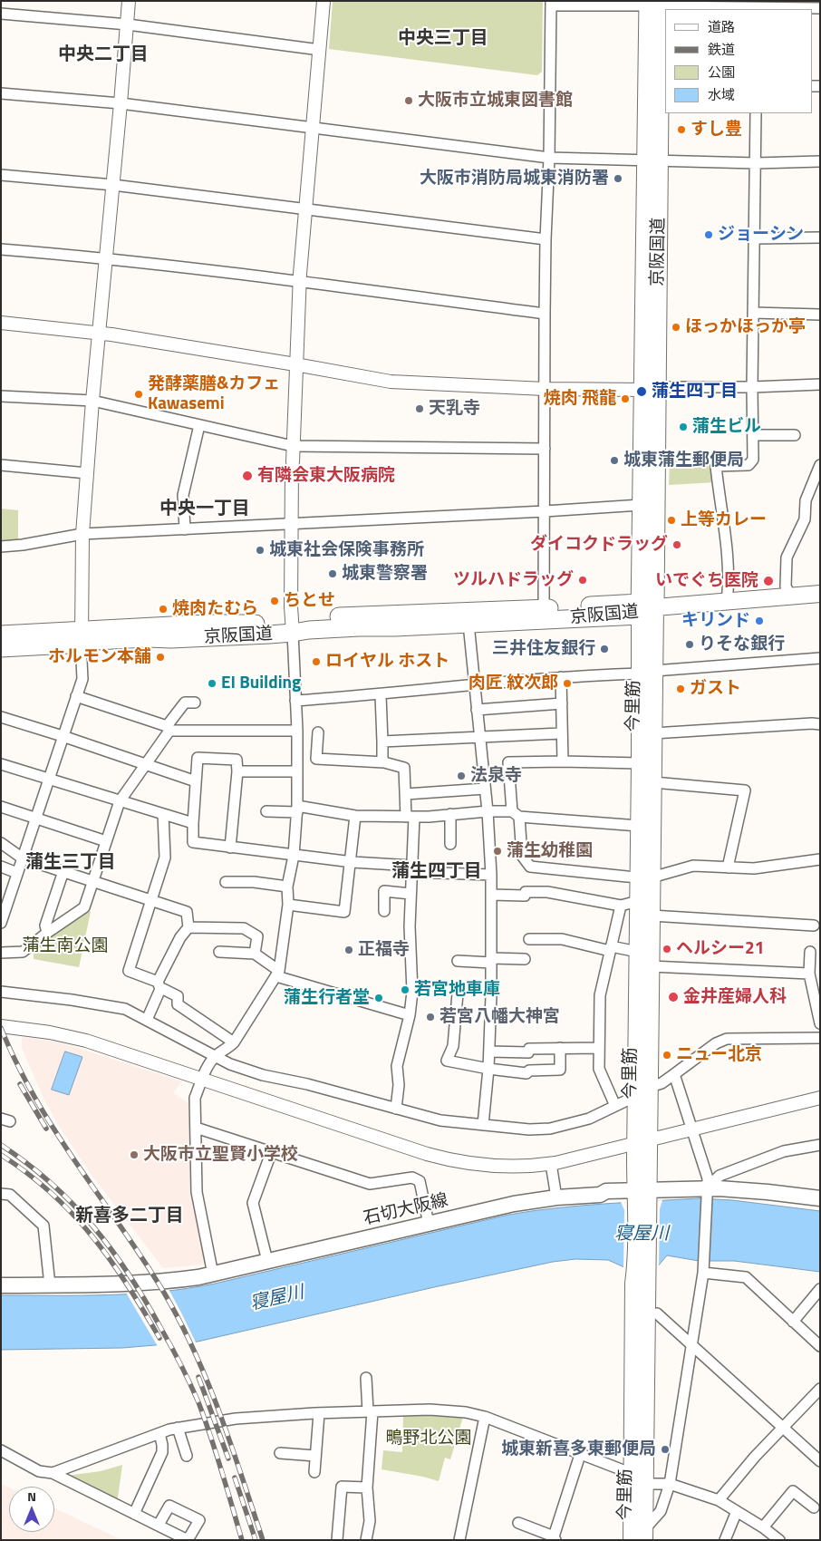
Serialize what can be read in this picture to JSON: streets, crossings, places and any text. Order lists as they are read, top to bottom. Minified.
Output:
{"streets":{"highway":["京阪国道"],"main road":["今里筋","石切大阪線"]},"crossings":[["京阪国道","今里筋"],["今里筋","石切大阪線"]],"districts":["中央三丁目","中央二丁目","中央一丁目","蒲生三丁目","蒲生四丁目","新喜多二丁目"],"water":["寝屋川"],"parks":["蒲生南公園","鴫野北公園"],"places":["大阪市立城東図書館","すし豊","大阪市消防局城東消防署","ジョーシン","ほっかほっか亭","蒲生四丁目","発酵薬膳&カフェ Kawasemi","焼肉 飛龍","天乳寺","蒲生ビル","城東蒲生郵便局","有隣会東大阪病院","上等カレー","ダイコクドラッグ","城東社会保険事務所","城東警察署","ツルハドラッグ","いでぐち医院","ちとせ","焼肉たむら","キリンド","りそな銀行","三井住友銀行","ホルモン本舗","ロイヤル ホスト","EI Building","肉匠 紋次郎","ガスト","法泉寺","蒲生幼稚園","ヘルシー21","正福寺","若宮地車庫","金井産婦人科","蒲生行者堂","若宮八幡大神宮","ニュー北京","大阪市立聖賢小学校","城東新喜多東郵便局"],"legend":["道路","鉄道","公園","水域"],"north":"top"}
